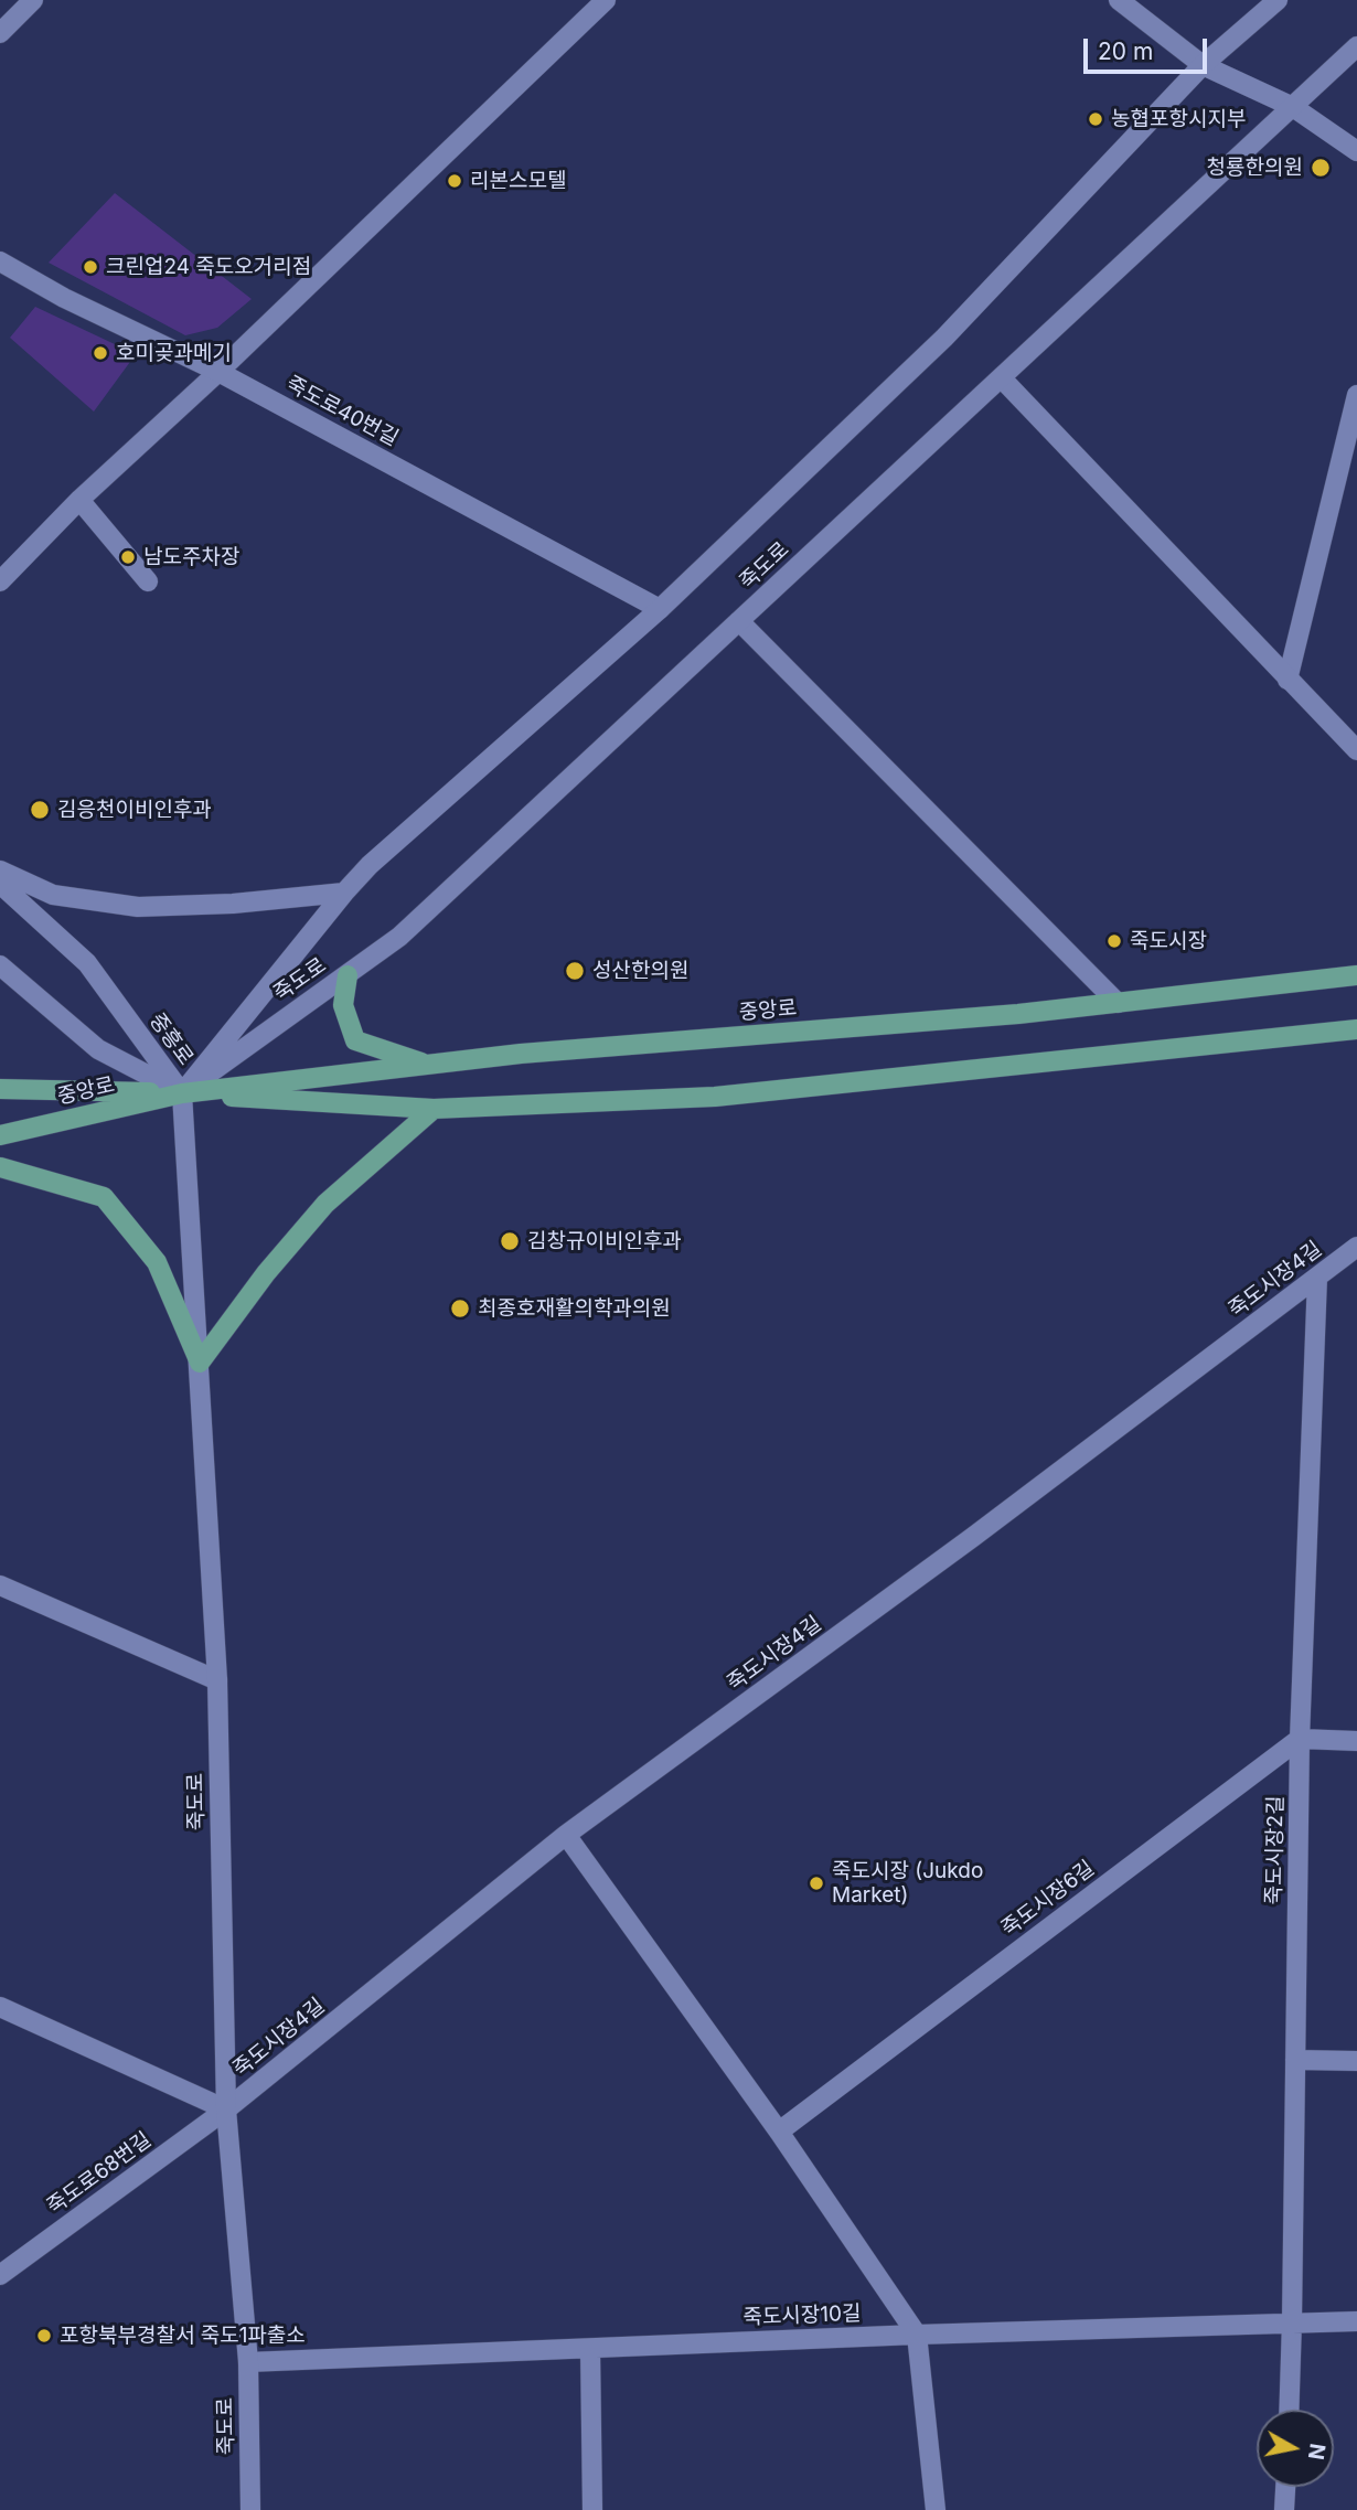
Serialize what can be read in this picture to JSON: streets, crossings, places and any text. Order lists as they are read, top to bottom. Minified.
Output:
{"streets":{"main road":["중앙로"],"street":["죽도로40번길","죽도로","중흥로","죽도시장4길","죽도시장2길","죽도시장6길","죽도로68번길","죽도시장10길"]},"crossings":[["죽도로40번길","죽도로"],["죽도로","중앙로"],["죽도로","중흥로"],["죽도로","죽도시장4길"],["죽도로","죽도로68번길"],["죽도로","죽도시장10길"],["중앙로","중흥로"],["죽도시장4길","죽도시장2길"],["죽도시장4길","죽도로68번길"],["죽도시장2길","죽도시장6길"],["죽도시장2길","죽도시장10길"]],"places":["농협포항시지부","청룡한의원","리본스모텔","크린업24 죽도오거리점","호미곶과메기","남도주차장","김응천이비인후과","죽도시장","성산한의원","김창규이비인후과","최종호재활의학과의원","죽도시장 (Jukdo Market)","포항북부경찰서 죽도1파출소"],"scale_bar":"20 m","north":"right"}
